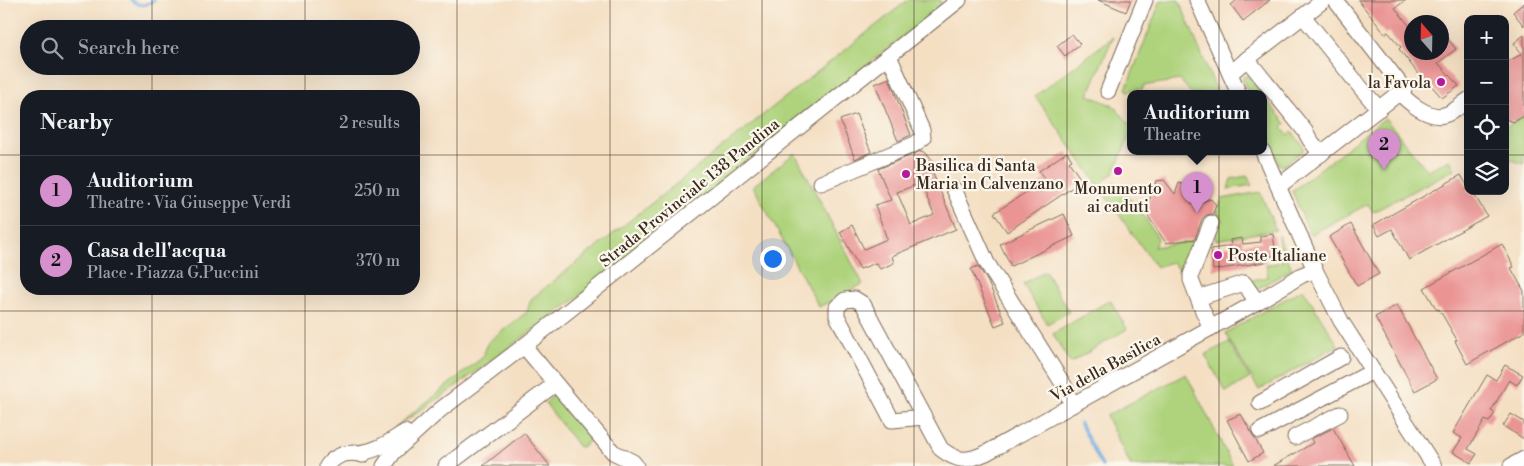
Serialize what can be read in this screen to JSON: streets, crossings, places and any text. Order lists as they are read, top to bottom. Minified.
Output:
{"streets":{"street":["Strada Provinciale 138 Pandina","Via della Basilica"]},"places":["la Favola","Monumento ai caduti","Basilica di Santa Maria in Calvenzano","Poste Italiane"],"north":"top","page":{"map_buttons":["+","−"],"search":"Search here","popup":["Auditorium","Theatre"],"heading":["Nearby","2 results"],"pins":["2","1"],"list":[{"mark":"1","name":"Auditorium","note":"Theatre · Via Giuseppe Verdi","value":"250 m"},{"mark":"2","name":"Casa dell'acqua","note":"Place · Piazza G.Puccini","value":"370 m"}]}}
